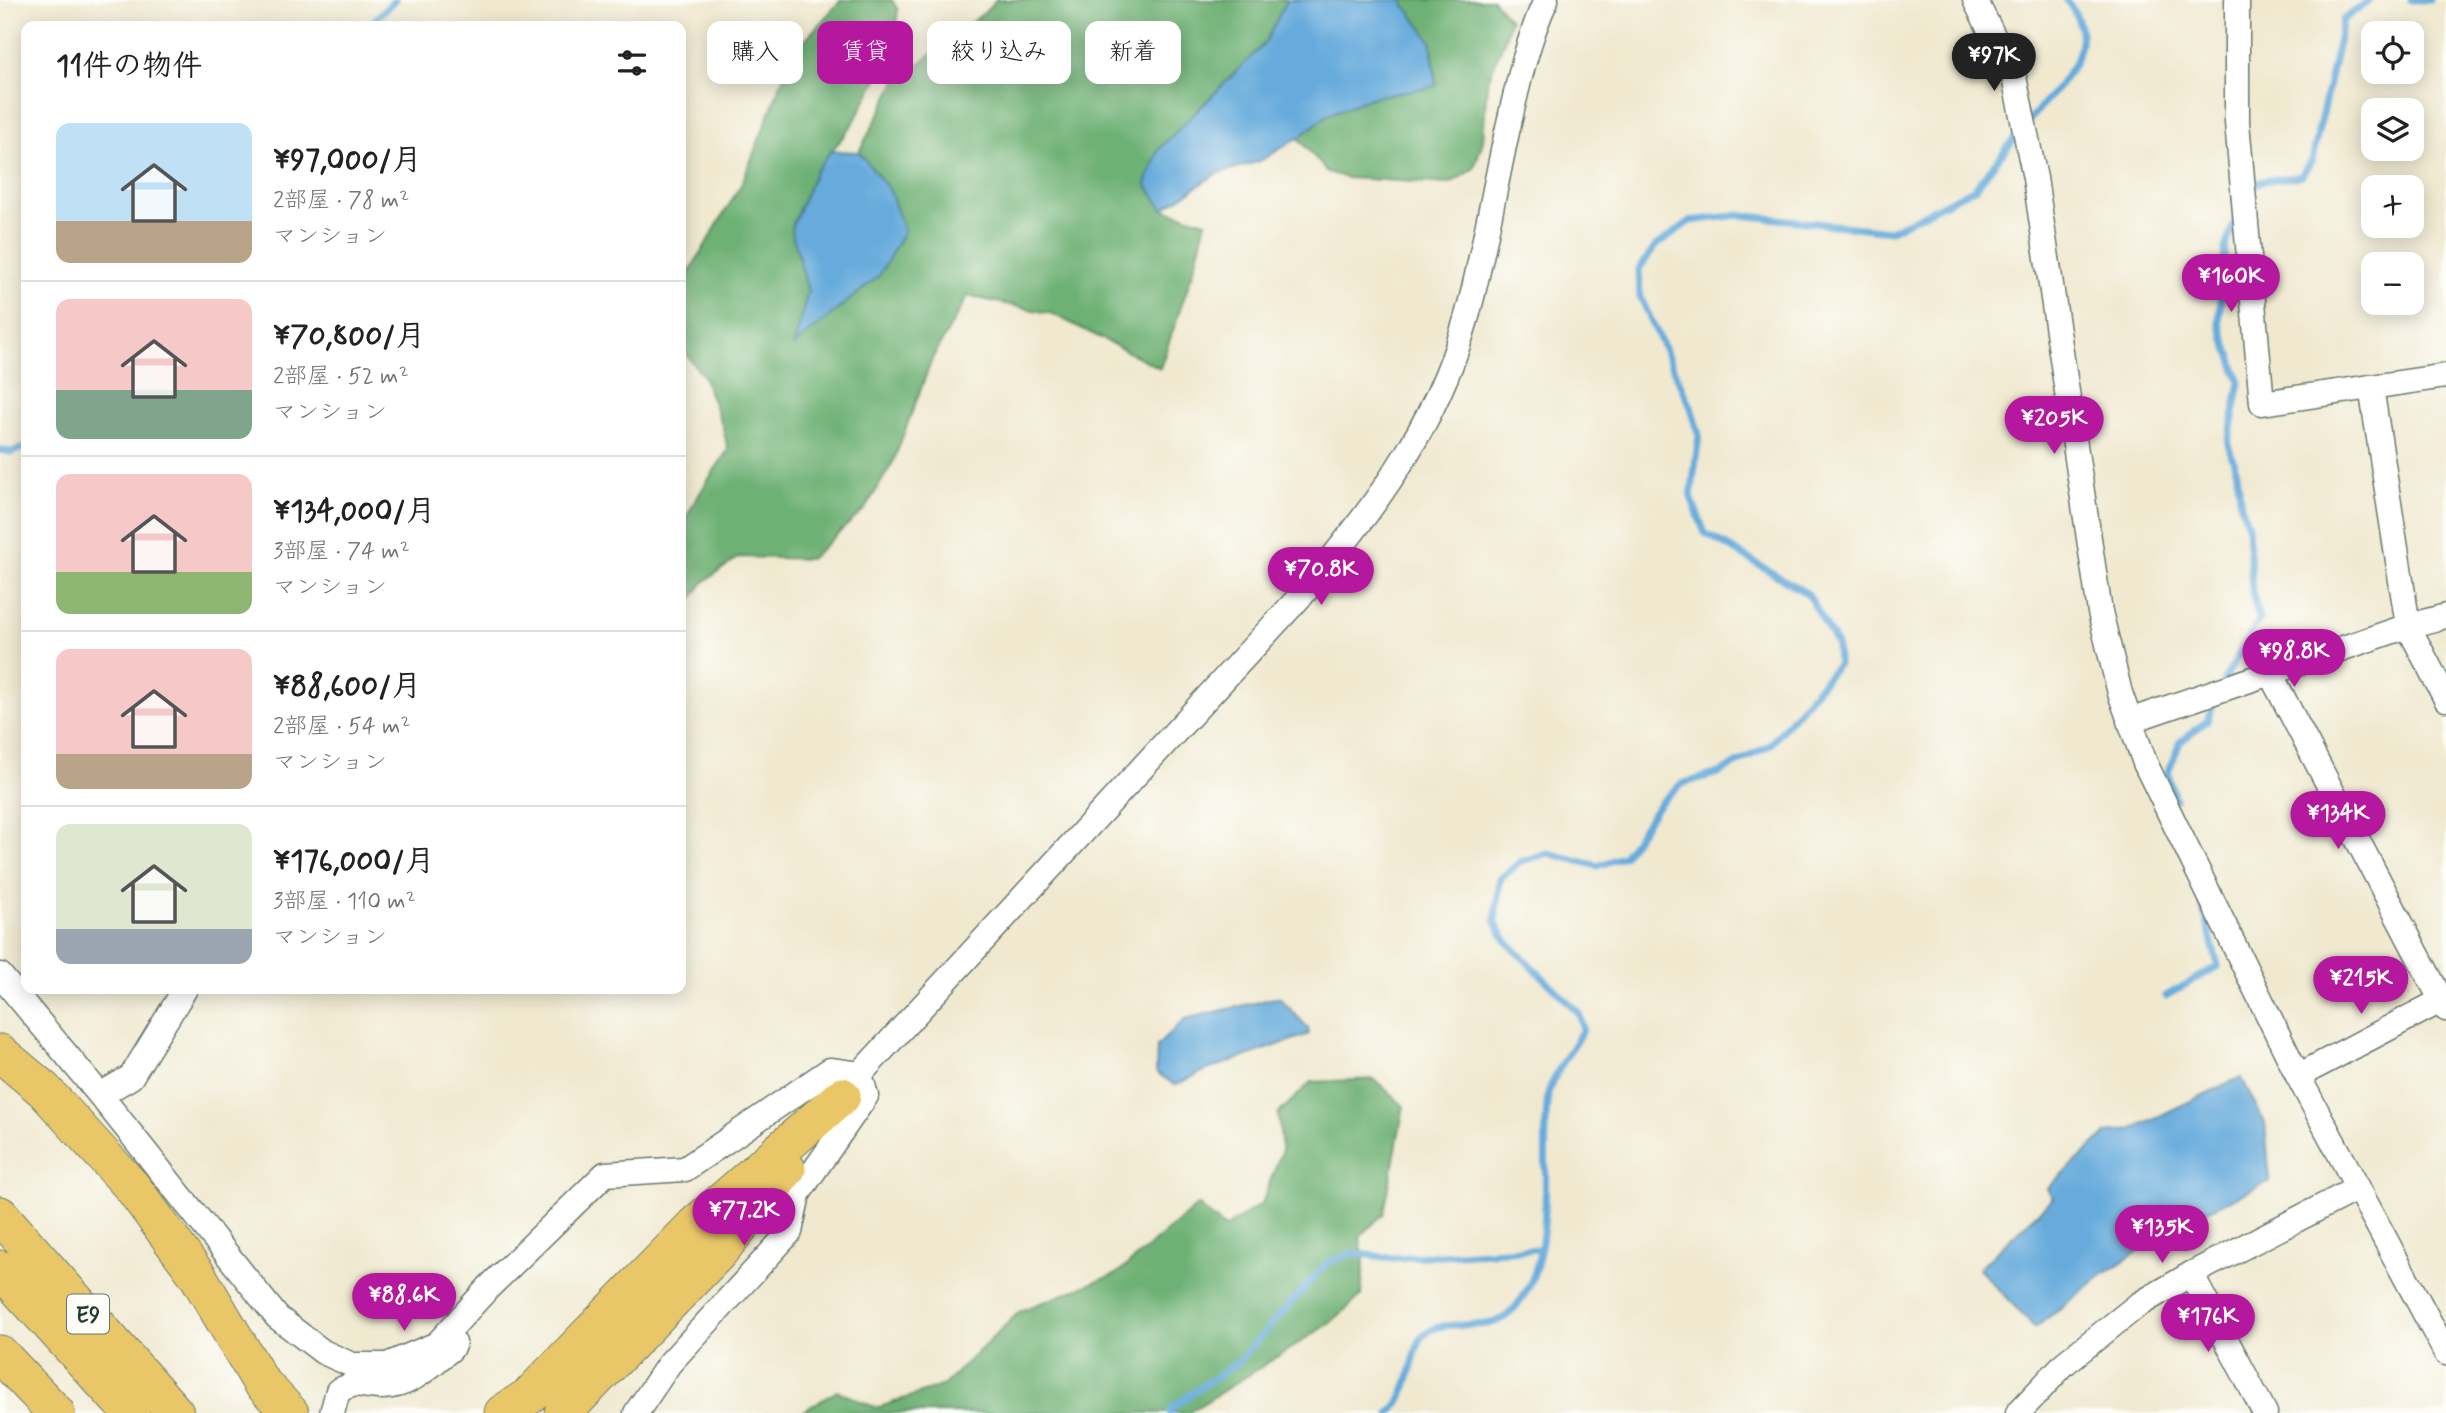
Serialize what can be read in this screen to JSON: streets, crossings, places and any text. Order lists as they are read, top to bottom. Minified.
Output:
{"streets":{"highway":["E9"]},"page":{"map_buttons":["+","−"],"chip":["購入","賃貸","絞り込み","新着"],"heading":"11件の物件","price":["¥97K","¥160K","¥205K","¥70.8K","¥98.8K","¥134K","¥215K","¥77.2K","¥135K","¥88.6K","¥176K"],"list":[{"name":"¥97,000/月","note":"2部屋 · 78 m² · マンション"},{"name":"¥70,800/月","note":"2部屋 · 52 m² · マンション"},{"name":"¥134,000/月","note":"3部屋 · 74 m² · マンション"},{"name":"¥88,600/月","note":"2部屋 · 54 m² · マンション"},{"name":"¥176,000/月","note":"3部屋 · 110 m² · マンション"}]}}
